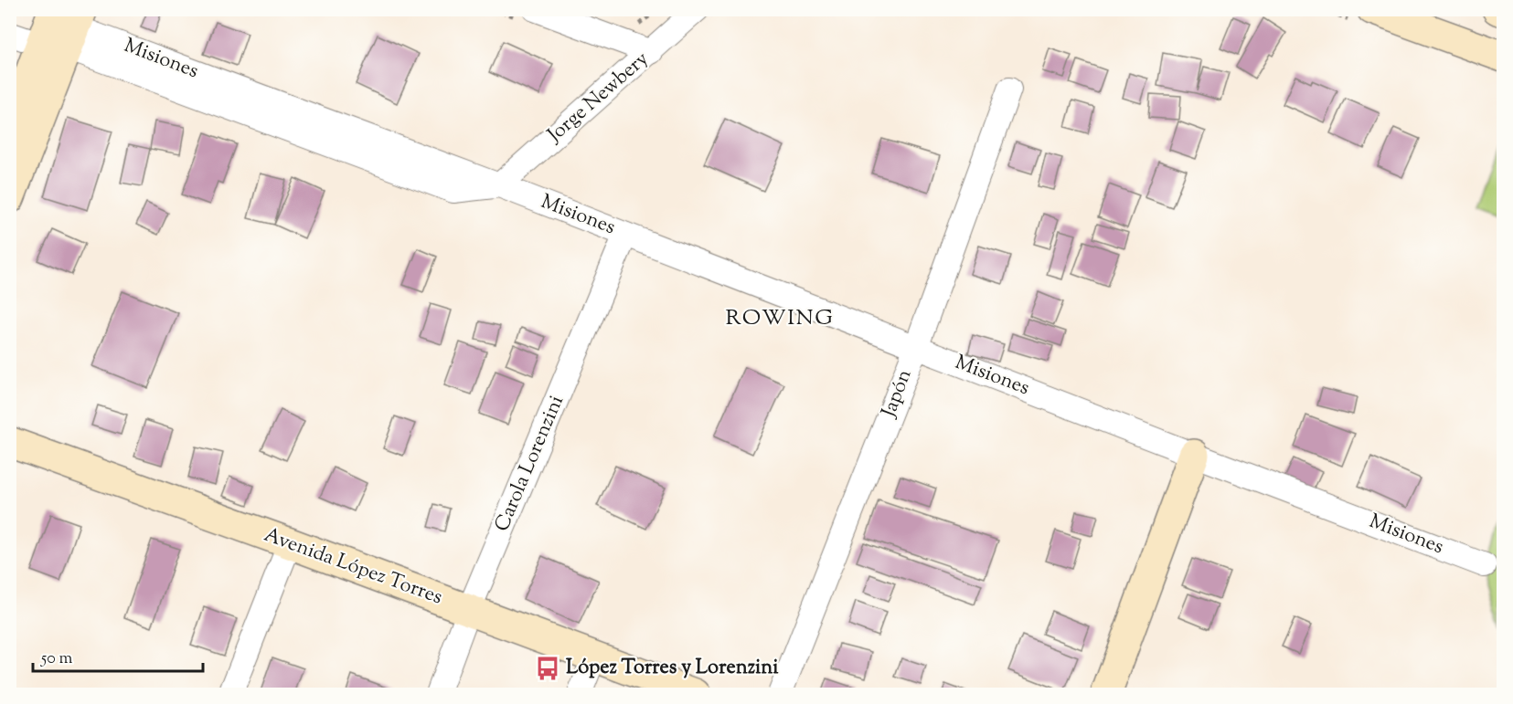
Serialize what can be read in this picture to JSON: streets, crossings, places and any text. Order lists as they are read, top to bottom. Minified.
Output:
{"streets":{"main road":["Avenida López Torres"],"street":["Misiones","Jorge Newbery","Japón","Carola Lorenzini"]},"crossings":[["Misiones","Jorge Newbery"],["Misiones","Japón"],["Misiones","Carola Lorenzini"],["Carola Lorenzini","Avenida López Torres"]],"districts":["ROWING"],"places":{"bus stop":["López Torres y Lorenzini"]},"scale_bar":"50 m"}
